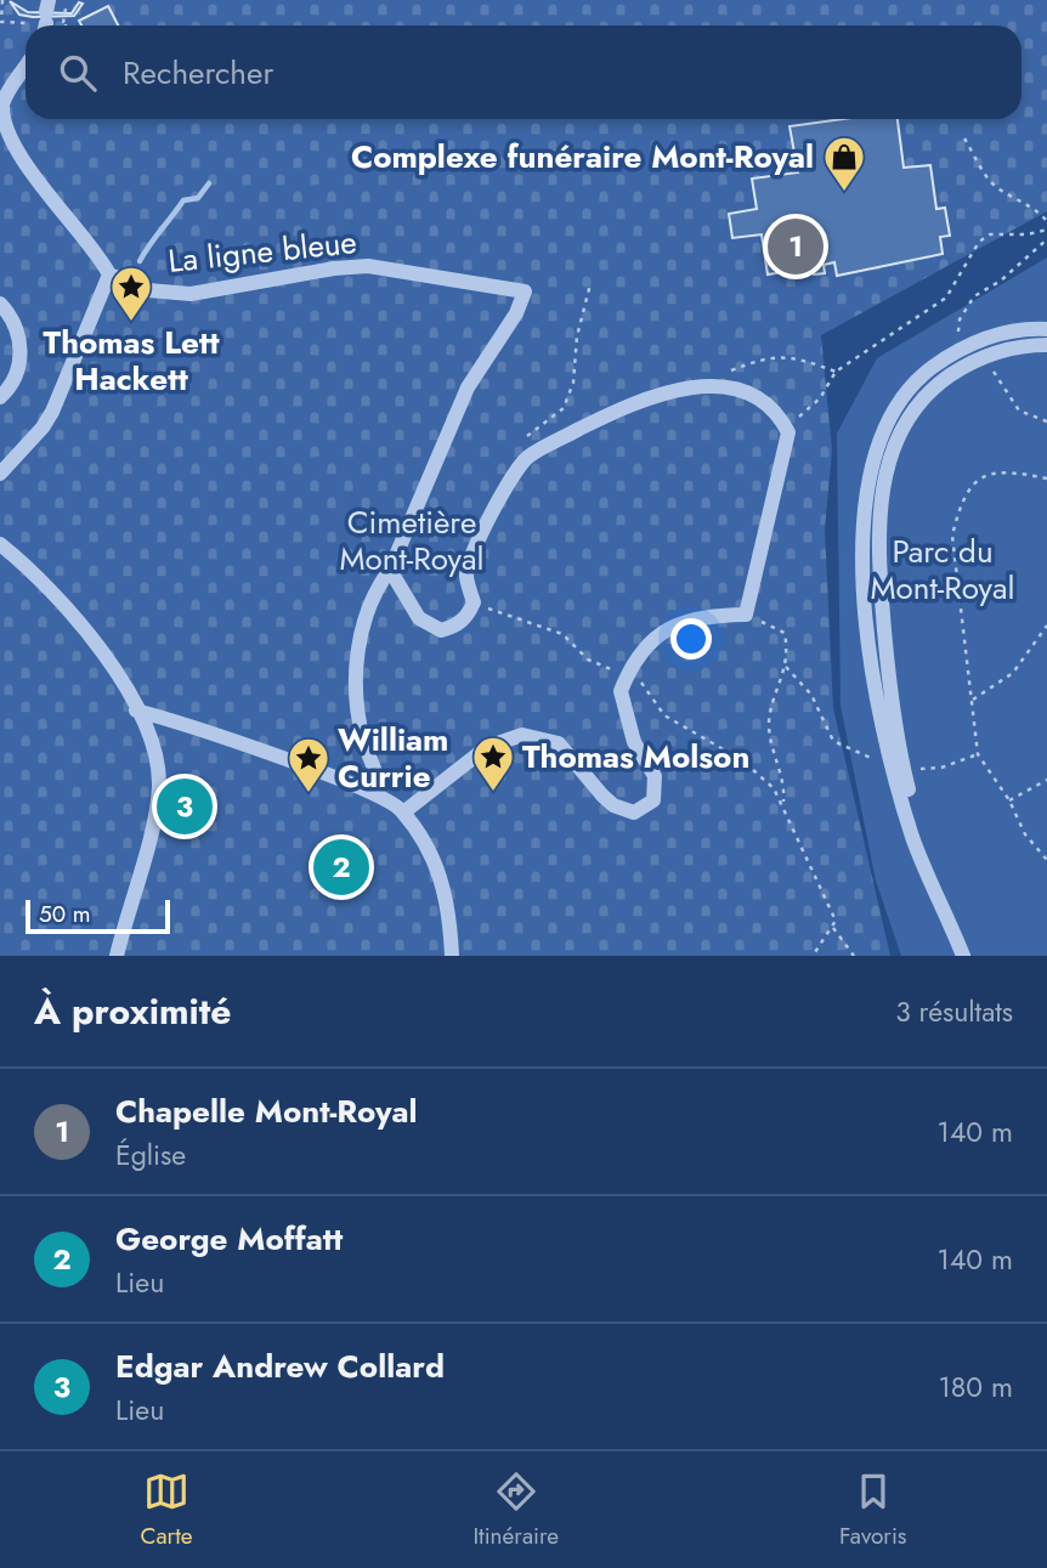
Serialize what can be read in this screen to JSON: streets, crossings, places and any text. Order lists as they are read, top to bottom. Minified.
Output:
{"streets":{"street":["La ligne bleue"]},"parks":["Cimetière Mont-Royal","Parc du Mont-Royal"],"places":{"shop":["Complexe funéraire Mont-Royal"],"place":["Thomas Lett Hackett","Thomas Molson","William Currie"]},"scale_bar":"50 m","page":{"search":"Rechercher","pins":["1","3","2"],"scale":"50 m","heading":["À proximité","3 résultats"],"list":[{"mark":"1","name":"Chapelle Mont-Royal","note":"Église","value":"140 m"},{"mark":"2","name":"George Moffatt","note":"Lieu","value":"140 m"},{"mark":"3","name":"Edgar Andrew Collard","note":"Lieu","value":"180 m"}],"nav":["Carte","Itinéraire","Favoris"]}}
